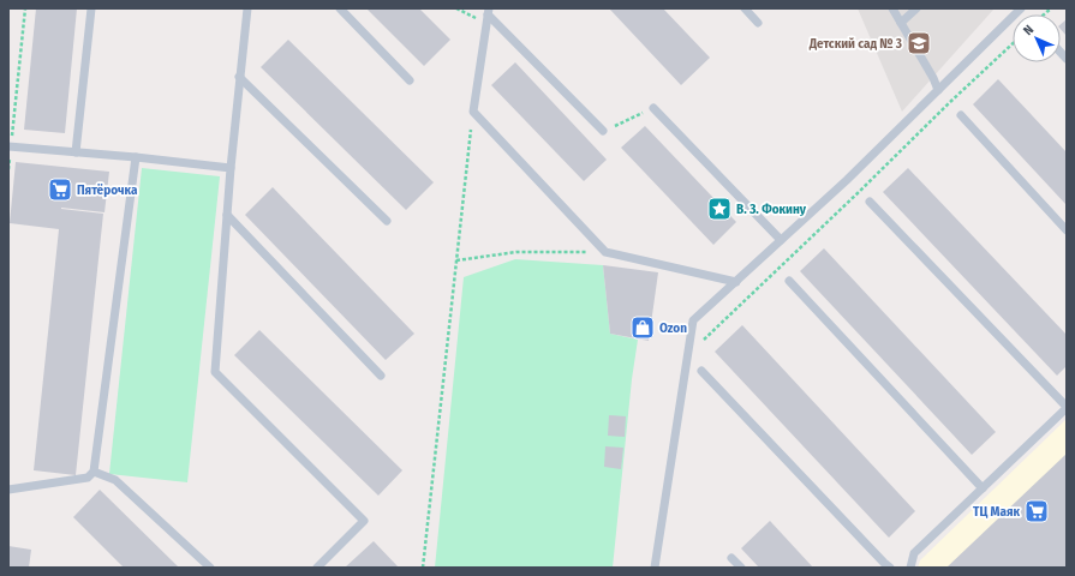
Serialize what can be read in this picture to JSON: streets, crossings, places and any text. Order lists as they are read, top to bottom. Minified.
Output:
{"places":{"school or university":["Детский сад № 3"],"supermarket":["Пятёрочка","ТЦ Маяк"],"place":["В. З. Фокину"],"shop":["Ozon"]},"north":"top left"}
